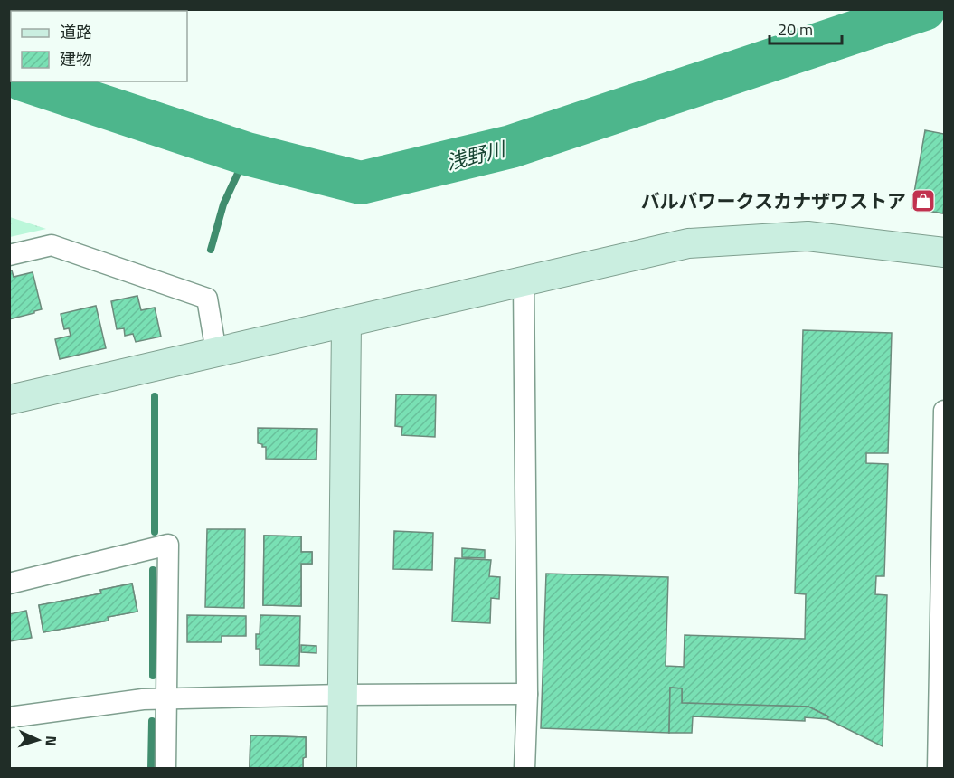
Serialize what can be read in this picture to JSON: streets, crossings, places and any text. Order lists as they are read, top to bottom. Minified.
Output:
{"water":["浅野川"],"places":{"shop":["バルバワークスカナザワストア"]},"legend":["道路","建物"],"scale_bar":"20 m","north":"right"}
